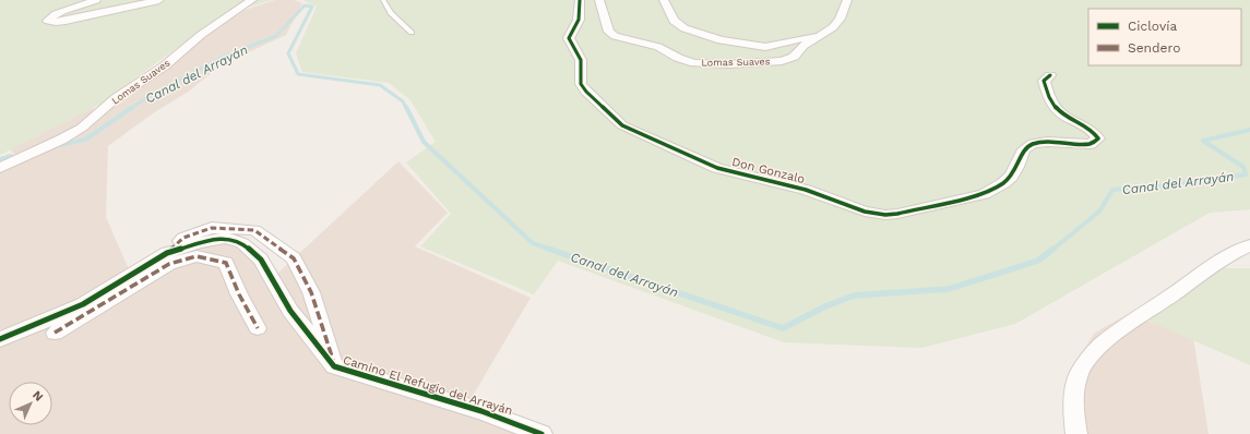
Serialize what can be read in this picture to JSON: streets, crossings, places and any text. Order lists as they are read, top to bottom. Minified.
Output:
{"streets":{"street":["Lomas Suaves","Don Gonzalo","Camino El Refugio del Arrayán"]},"water":["Canal del Arrayán"],"legend":["Ciclovía","Sendero"],"north":"top right"}
